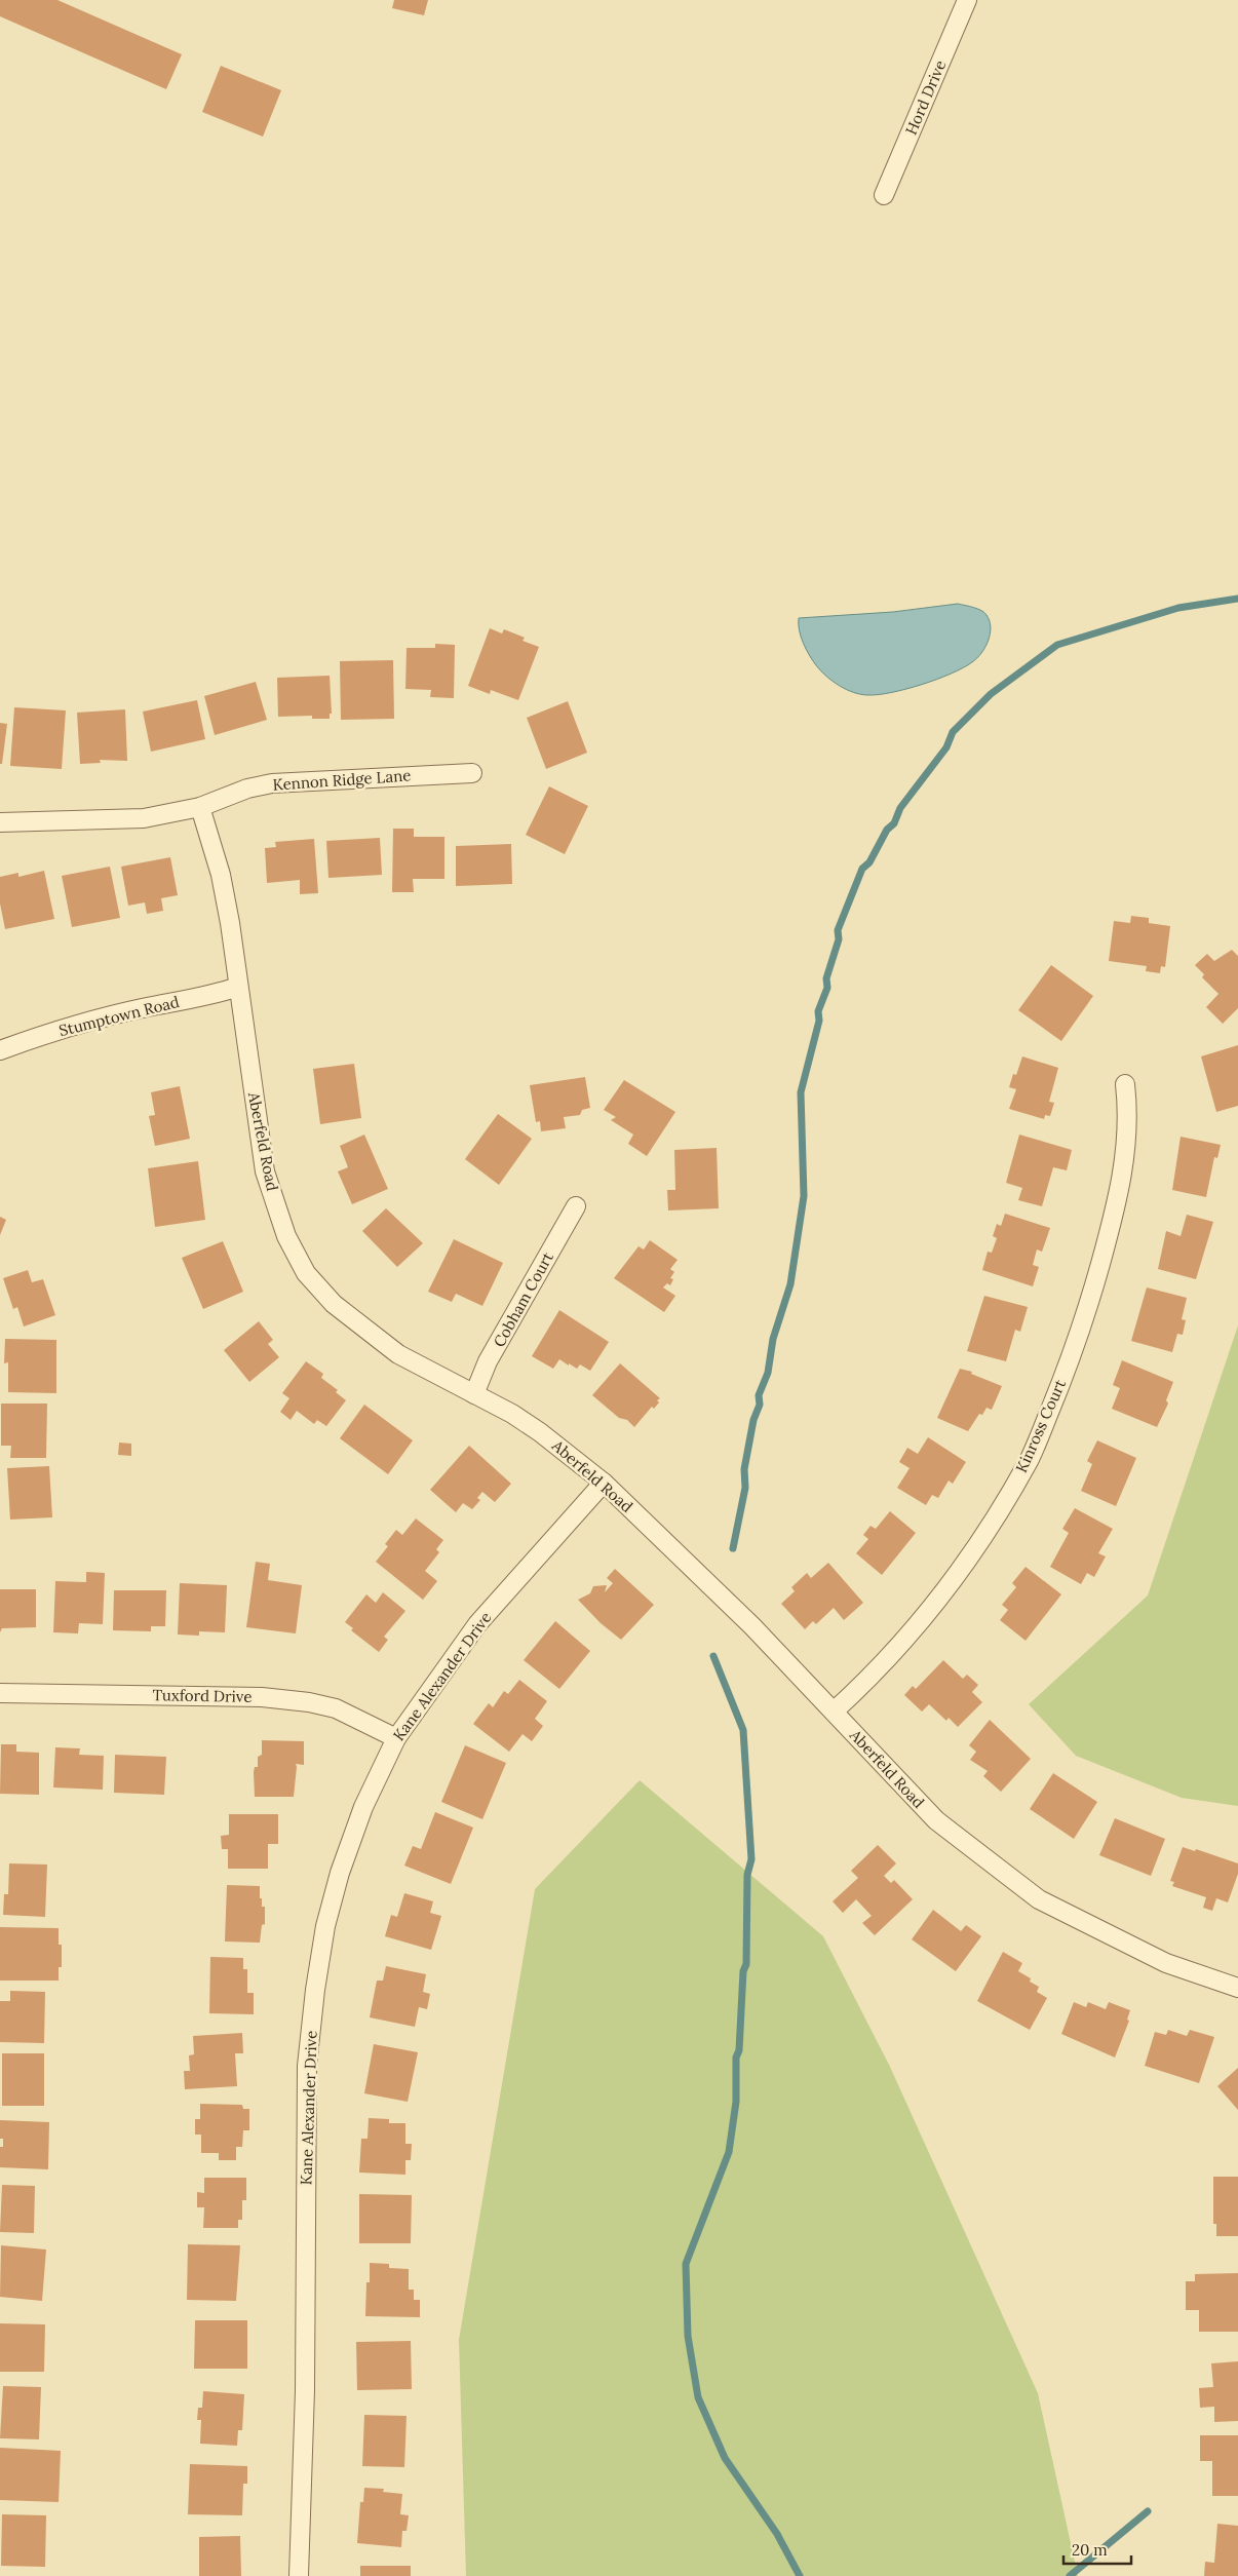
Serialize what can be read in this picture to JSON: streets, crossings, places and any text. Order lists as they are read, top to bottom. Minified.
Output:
{"streets":{"street":["Hord Drive","Kennon Ridge Lane","Stumptown Road","Aberfeld Road","Cobham Court","Kinross Court","Kane Alexander Drive","Tuxford Drive"]},"crossings":[["Kennon Ridge Lane","Aberfeld Road"],["Stumptown Road","Aberfeld Road"],["Aberfeld Road","Cobham Court"],["Aberfeld Road","Kinross Court"],["Aberfeld Road","Kane Alexander Drive"],["Kane Alexander Drive","Tuxford Drive"]],"scale_bar":"20 m"}
